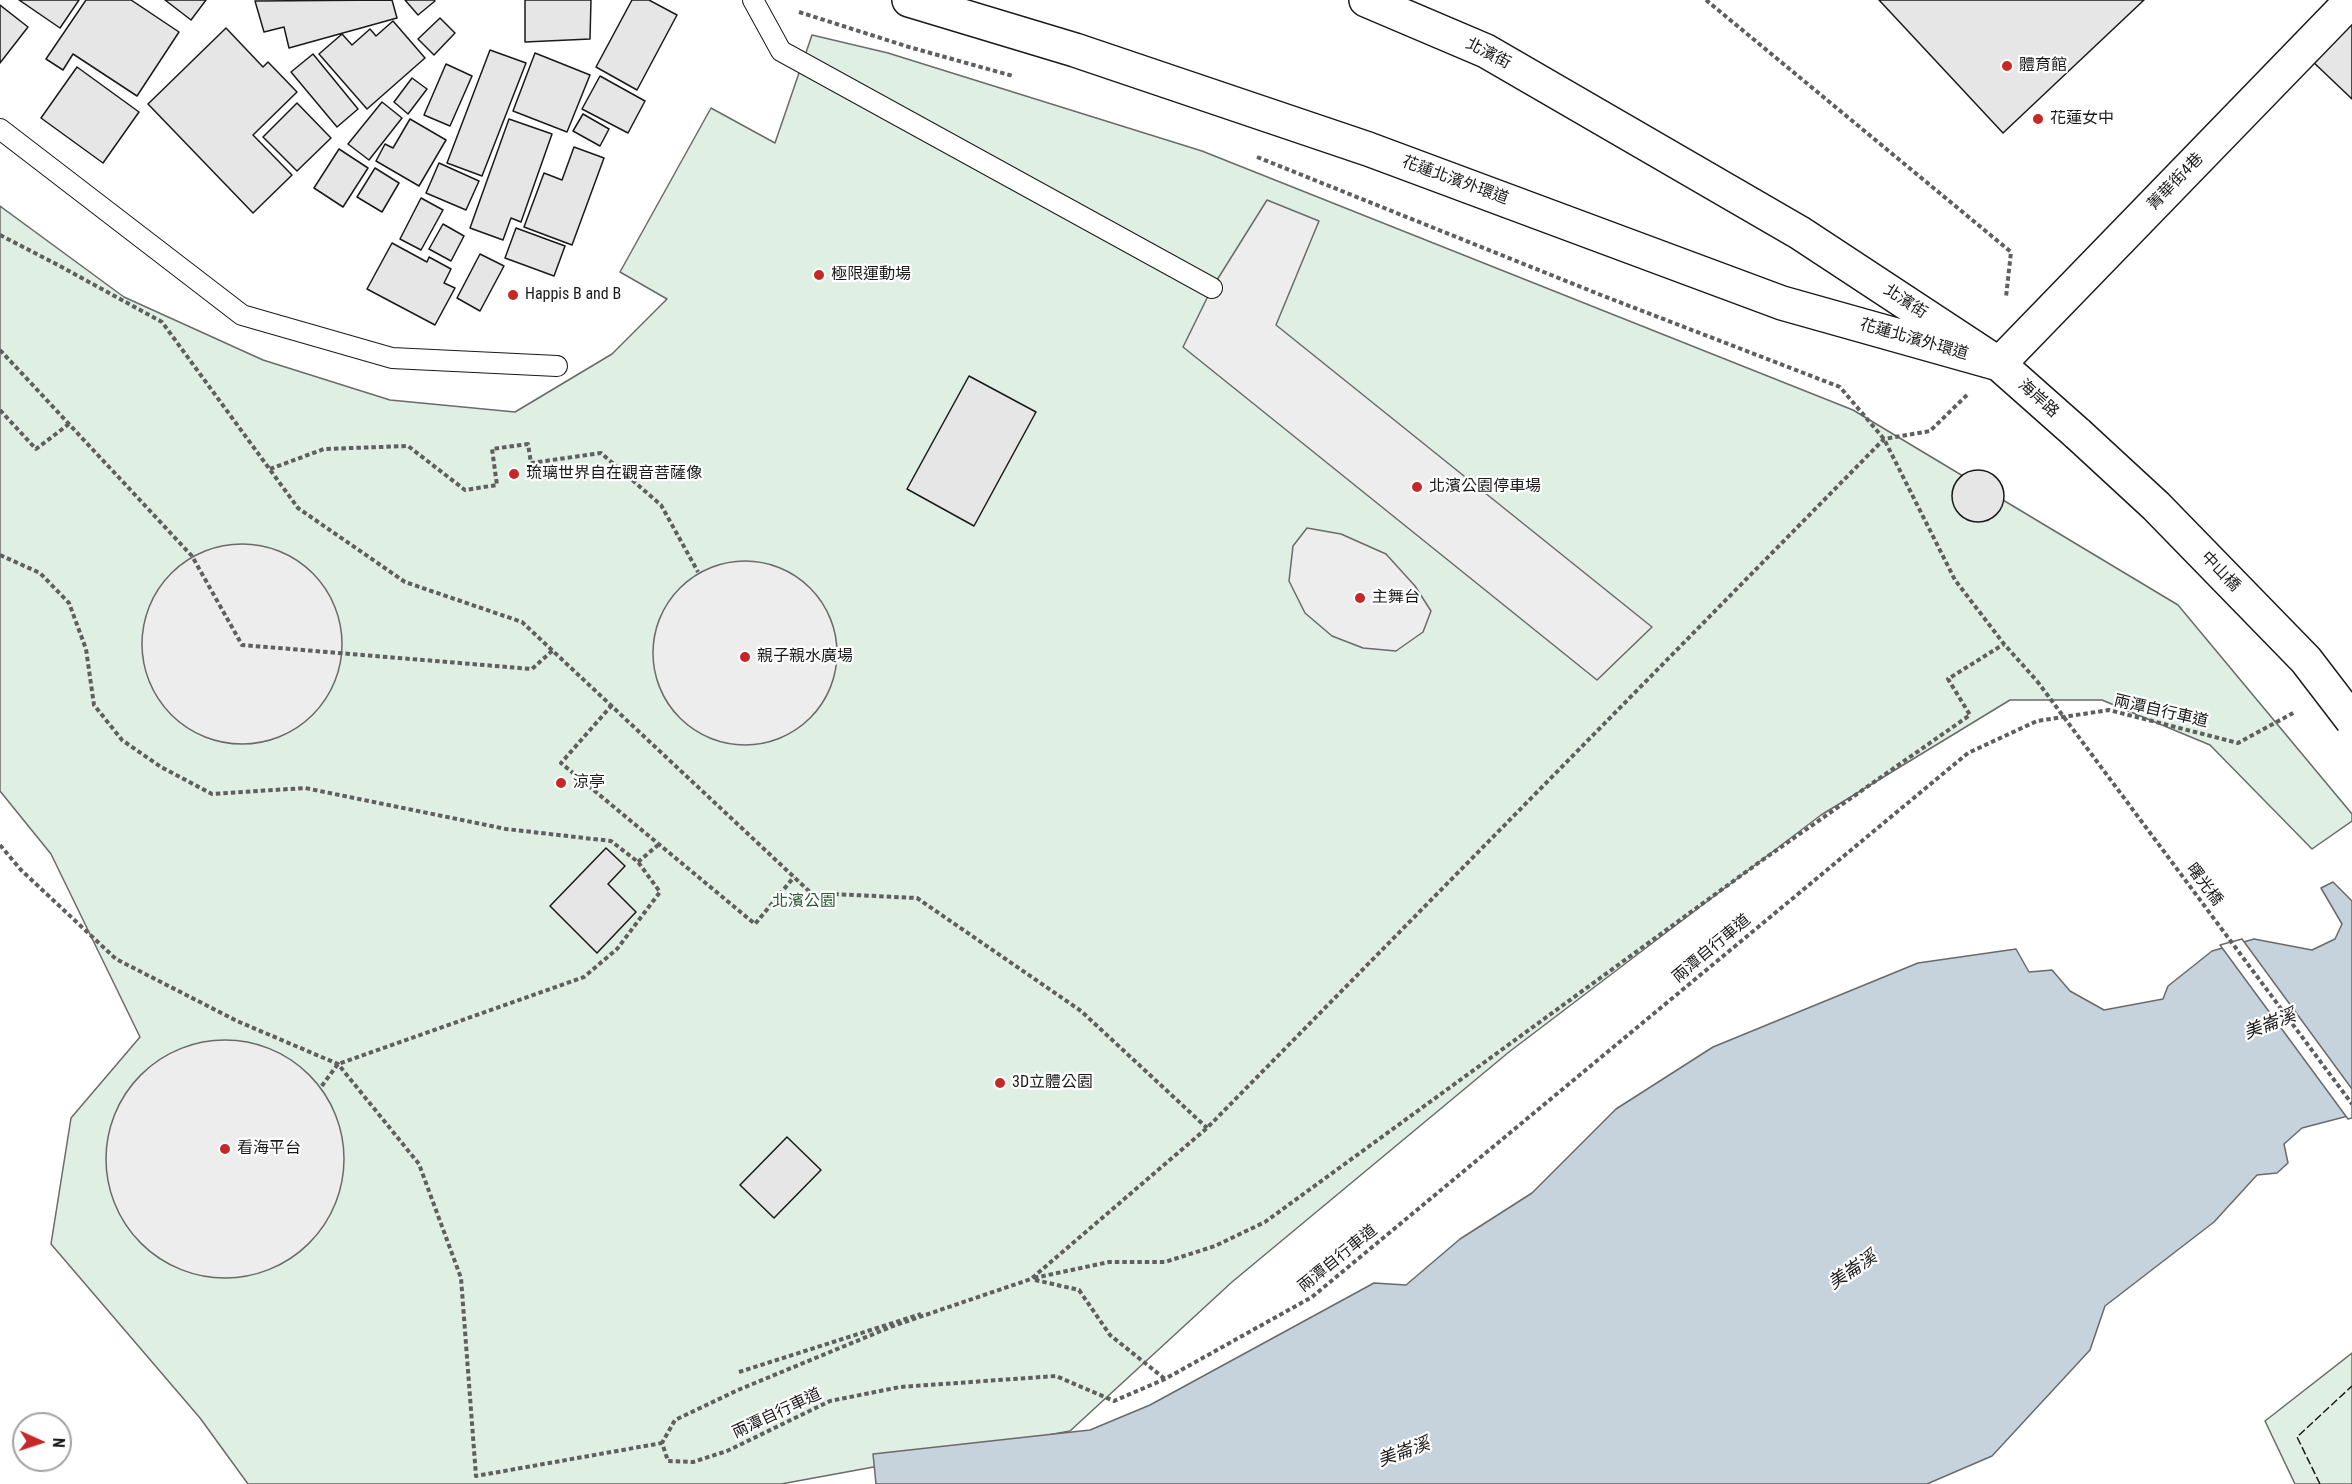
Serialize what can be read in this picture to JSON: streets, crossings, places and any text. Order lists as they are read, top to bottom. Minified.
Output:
{"streets":{"street":["北濱街","花蓮北濱外環道","菁華街4巷","海岸路","中山橋"],"path":["兩潭自行車道","曙光橋"]},"crossings":[["北濱街","花蓮北濱外環道"],["北濱街","菁華街4巷"],["北濱街","海岸路"],["花蓮北濱外環道","菁華街4巷"],["花蓮北濱外環道","海岸路"],["菁華街4巷","海岸路"],["海岸路","中山橋"]],"water":["美崙溪"],"parks":["北濱公園"],"places":["體育館","花蓮女中","極限運動場","Happis B and B","琉璃世界自在觀音菩薩像","北濱公園停車場","主舞台","親子親水廣場","涼亭","3D立體公園","看海平台"],"north":"right"}
